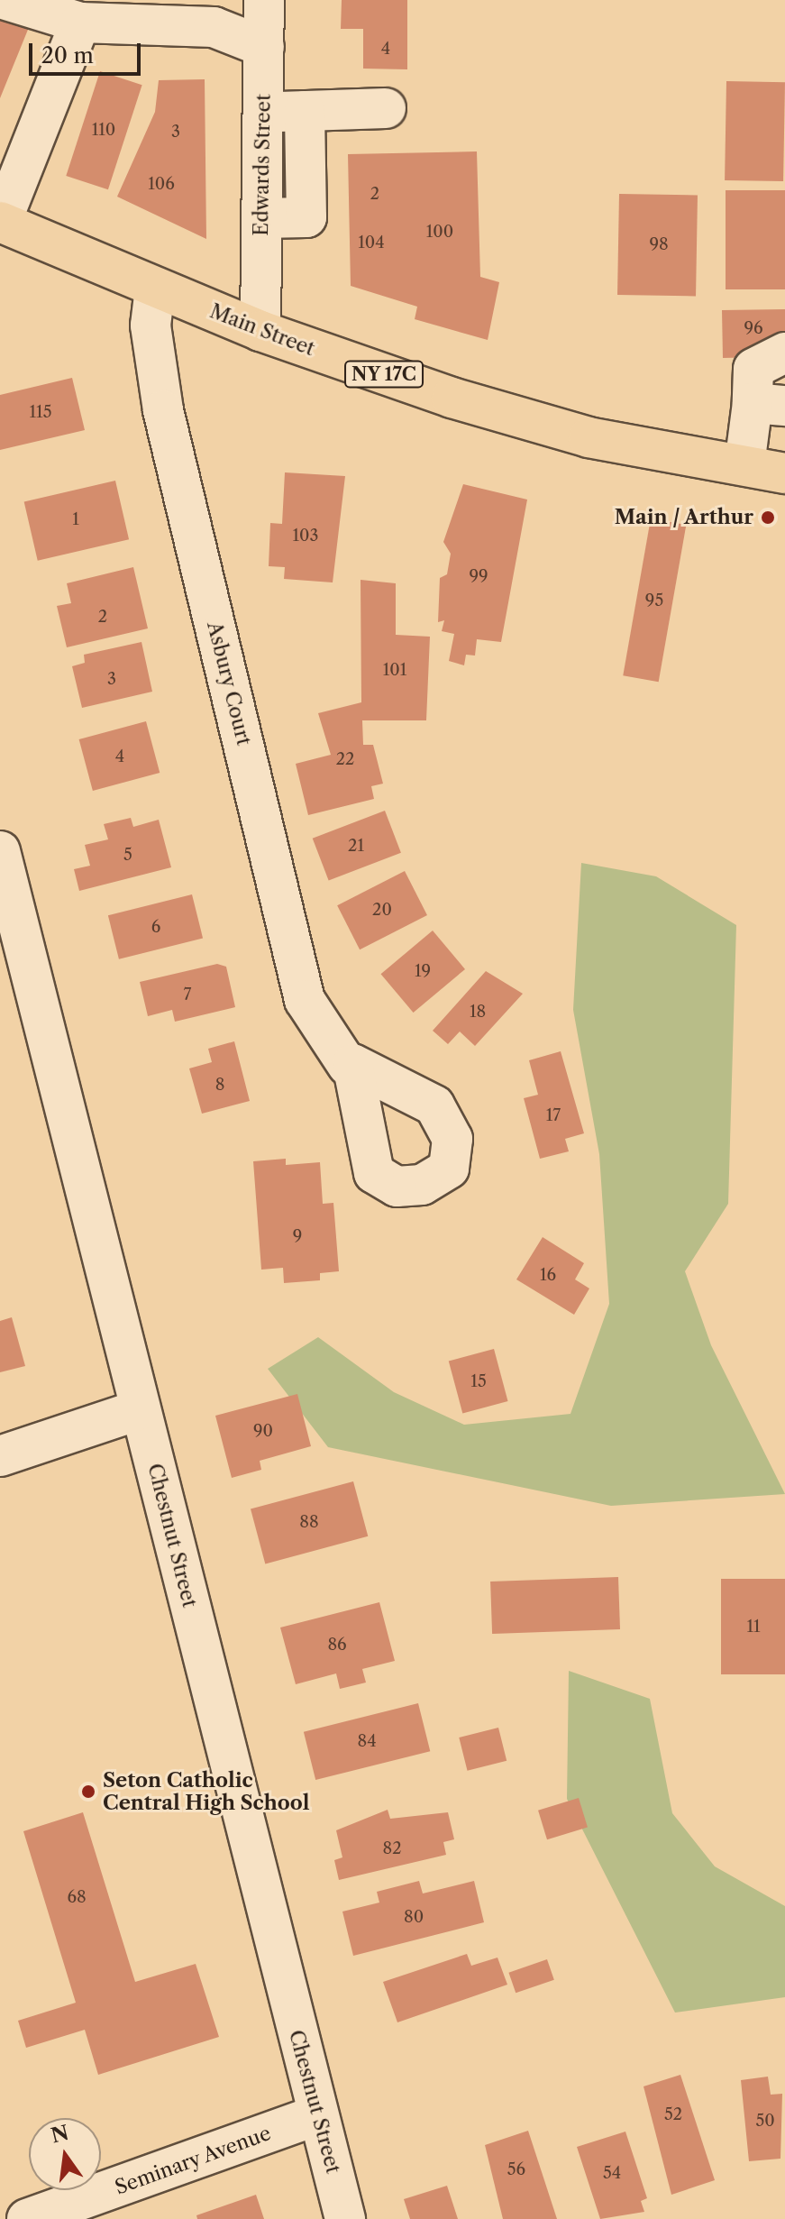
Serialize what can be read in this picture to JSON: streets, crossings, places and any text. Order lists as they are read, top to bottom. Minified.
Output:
{"streets":{"main road":["Main Street","NY 17C"],"street":["Edwards Street","Asbury Court","Chestnut Street","Seminary Avenue"]},"crossings":[["Edwards Street","Main Street"],["Main Street","Asbury Court"],["Chestnut Street","Seminary Avenue"]],"places":["Main / Arthur","Seton Catholic Central High School"],"house_numbers":["4","110","3","106","2","100","104","98","96","115","1","103","99","95","2","101","3","4","22","21","5","20","6","19","7","18","8","17","9","16","15","90","88","11","86","84","82","68","80","52","50","56","54"],"scale_bar":"20 m","north":"top"}
